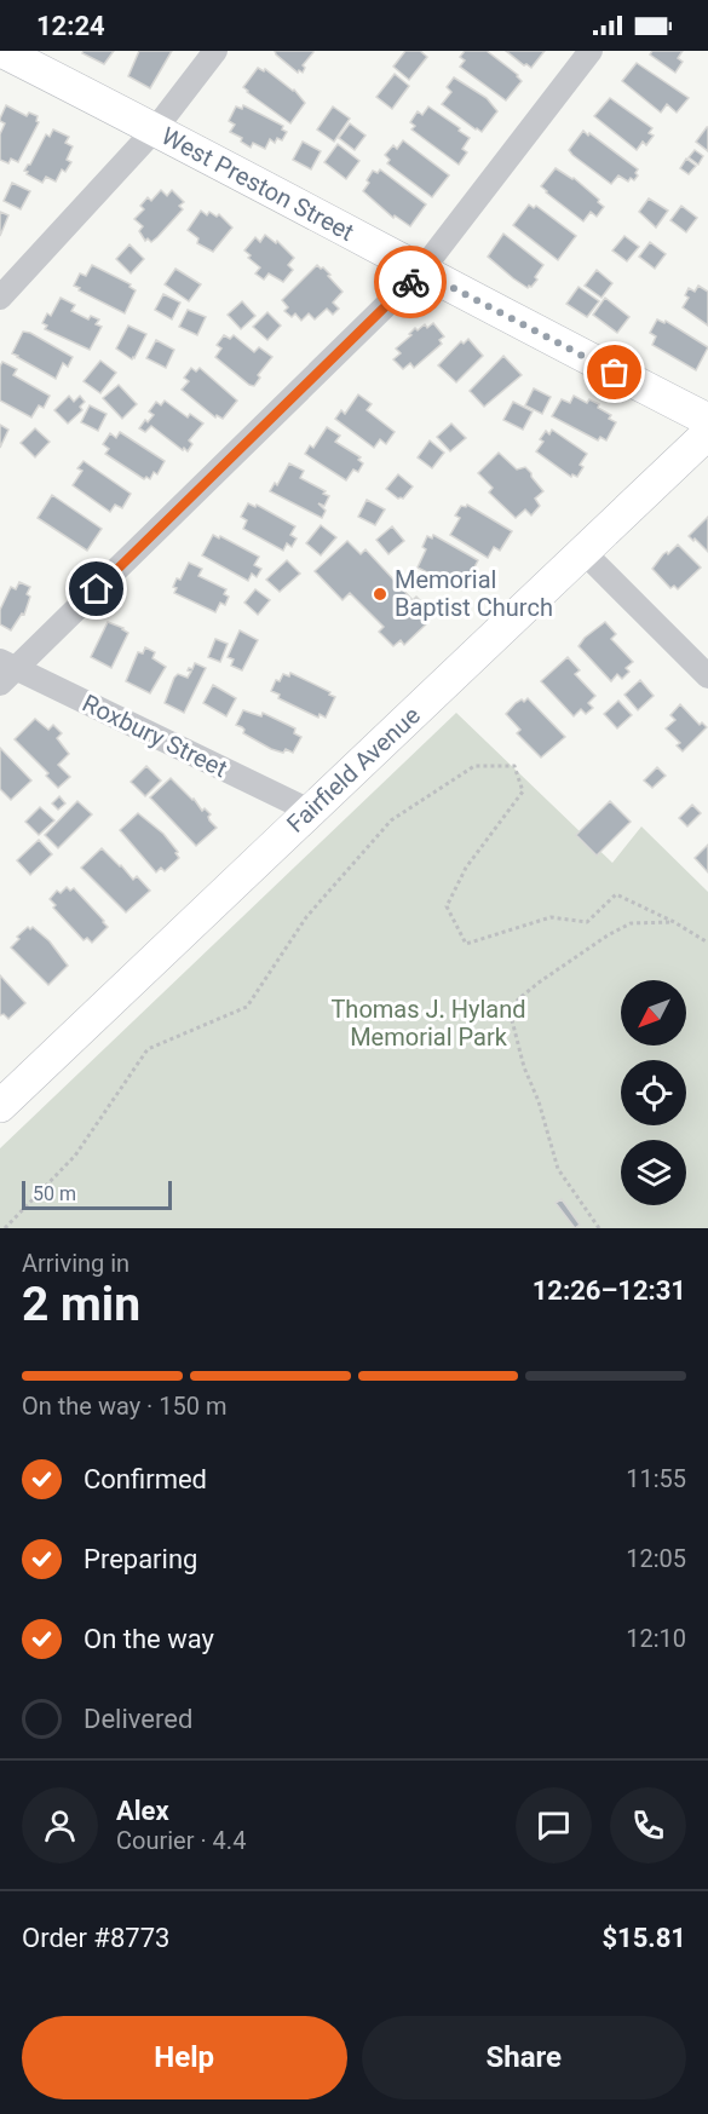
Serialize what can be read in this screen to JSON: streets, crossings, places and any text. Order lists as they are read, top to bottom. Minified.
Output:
{"streets":{"main road":["West Preston Street","Fairfield Avenue"],"street":["Roxbury Street"]},"crossings":[["Roxbury Street","Fairfield Avenue"]],"parks":["Thomas J. Hyland Memorial Park"],"places":["Memorial Baptist Church"],"scale_bar":"50 m","north":"bottom left","page":{"status":"12:24","scale":"50 m","heading":["2 min","Arriving in","12:26–12:31"],"panel":["Alex","Courier · 4.4","Order #8773","$15.81"],"bar":"On the way · 150 m","list":[["Confirmed","11:55"],["Preparing","12:05"],["On the way","12:10"],"Delivered"],"buttons":["Help","Share"]}}
